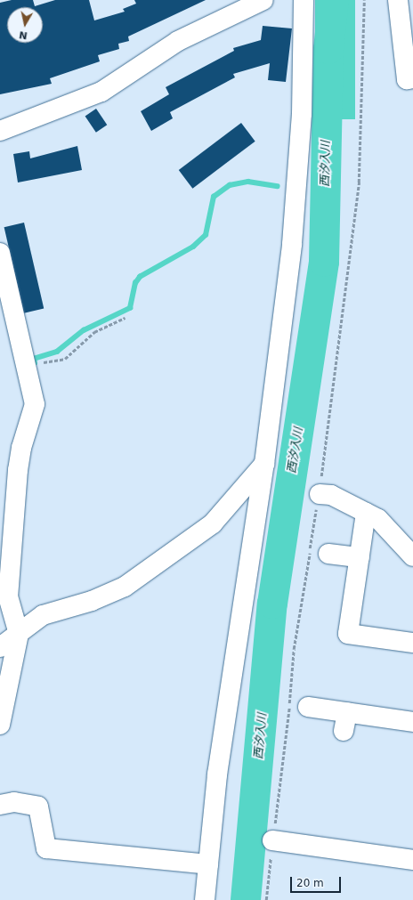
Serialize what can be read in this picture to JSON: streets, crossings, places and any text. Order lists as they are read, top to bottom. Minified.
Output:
{"water":["西汐入川"],"scale_bar":"20 m","north":"bottom"}
